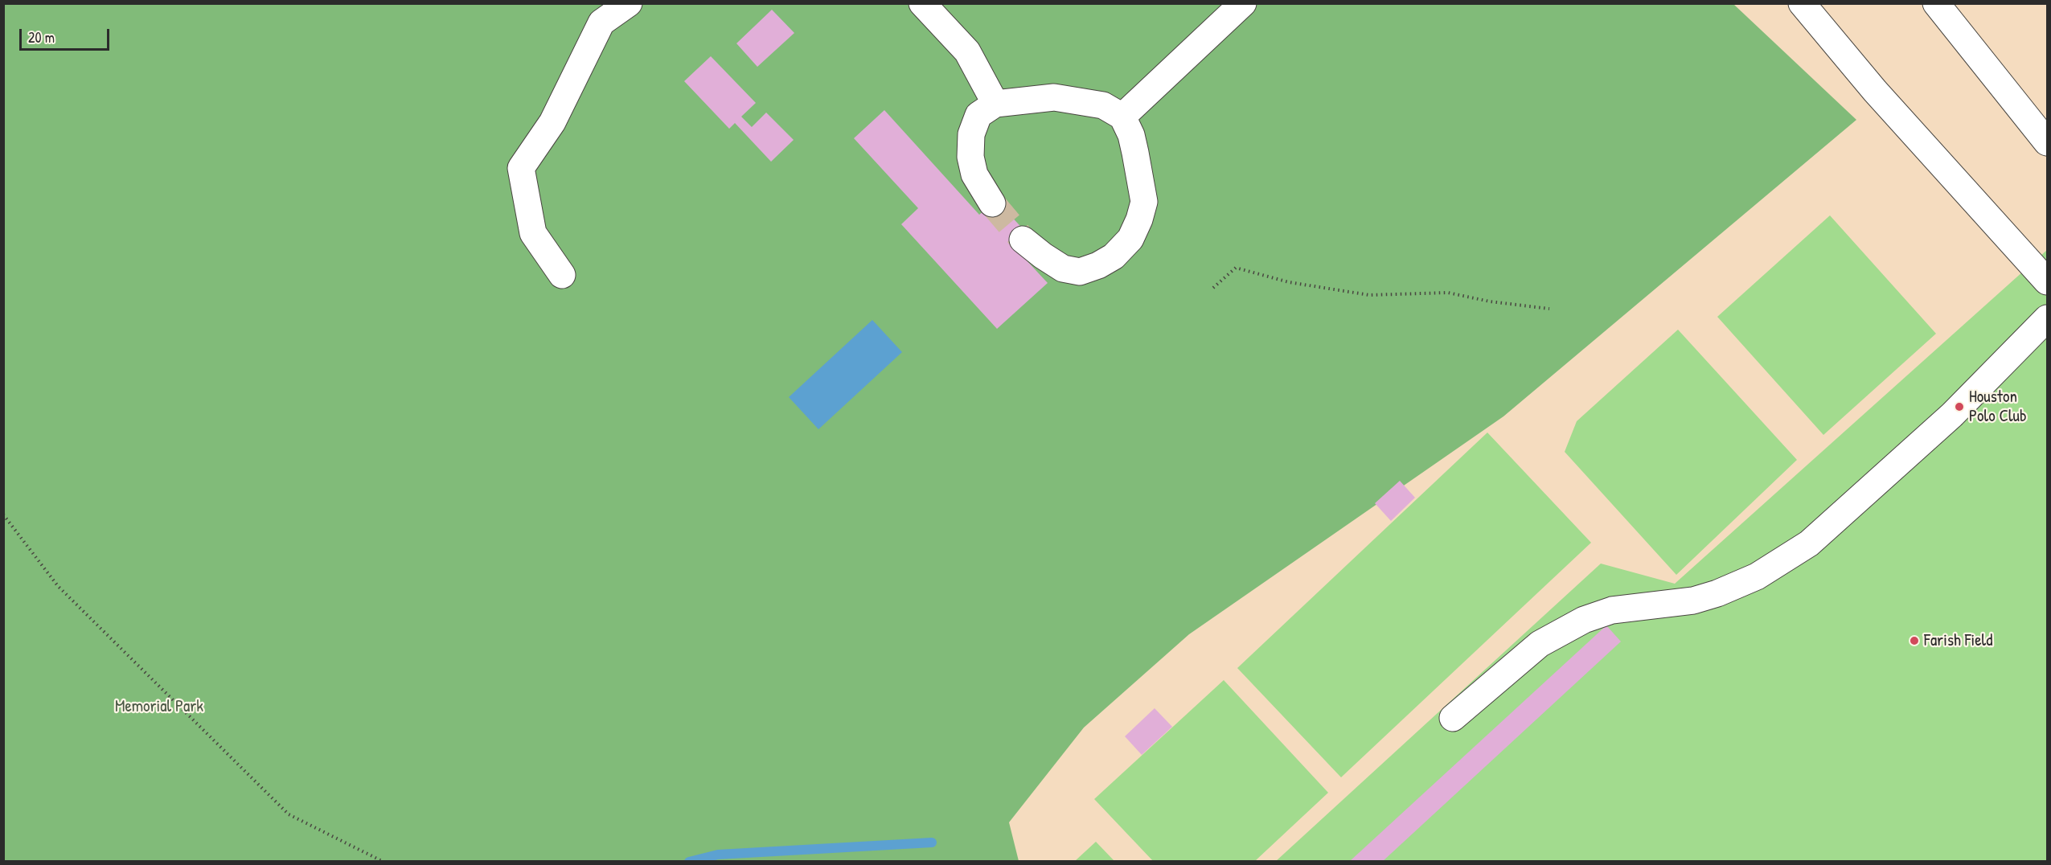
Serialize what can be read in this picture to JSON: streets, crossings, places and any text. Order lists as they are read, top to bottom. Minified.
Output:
{"parks":["Memorial Park"],"places":["Houston Polo Club","Farish Field"],"scale_bar":"20 m"}
